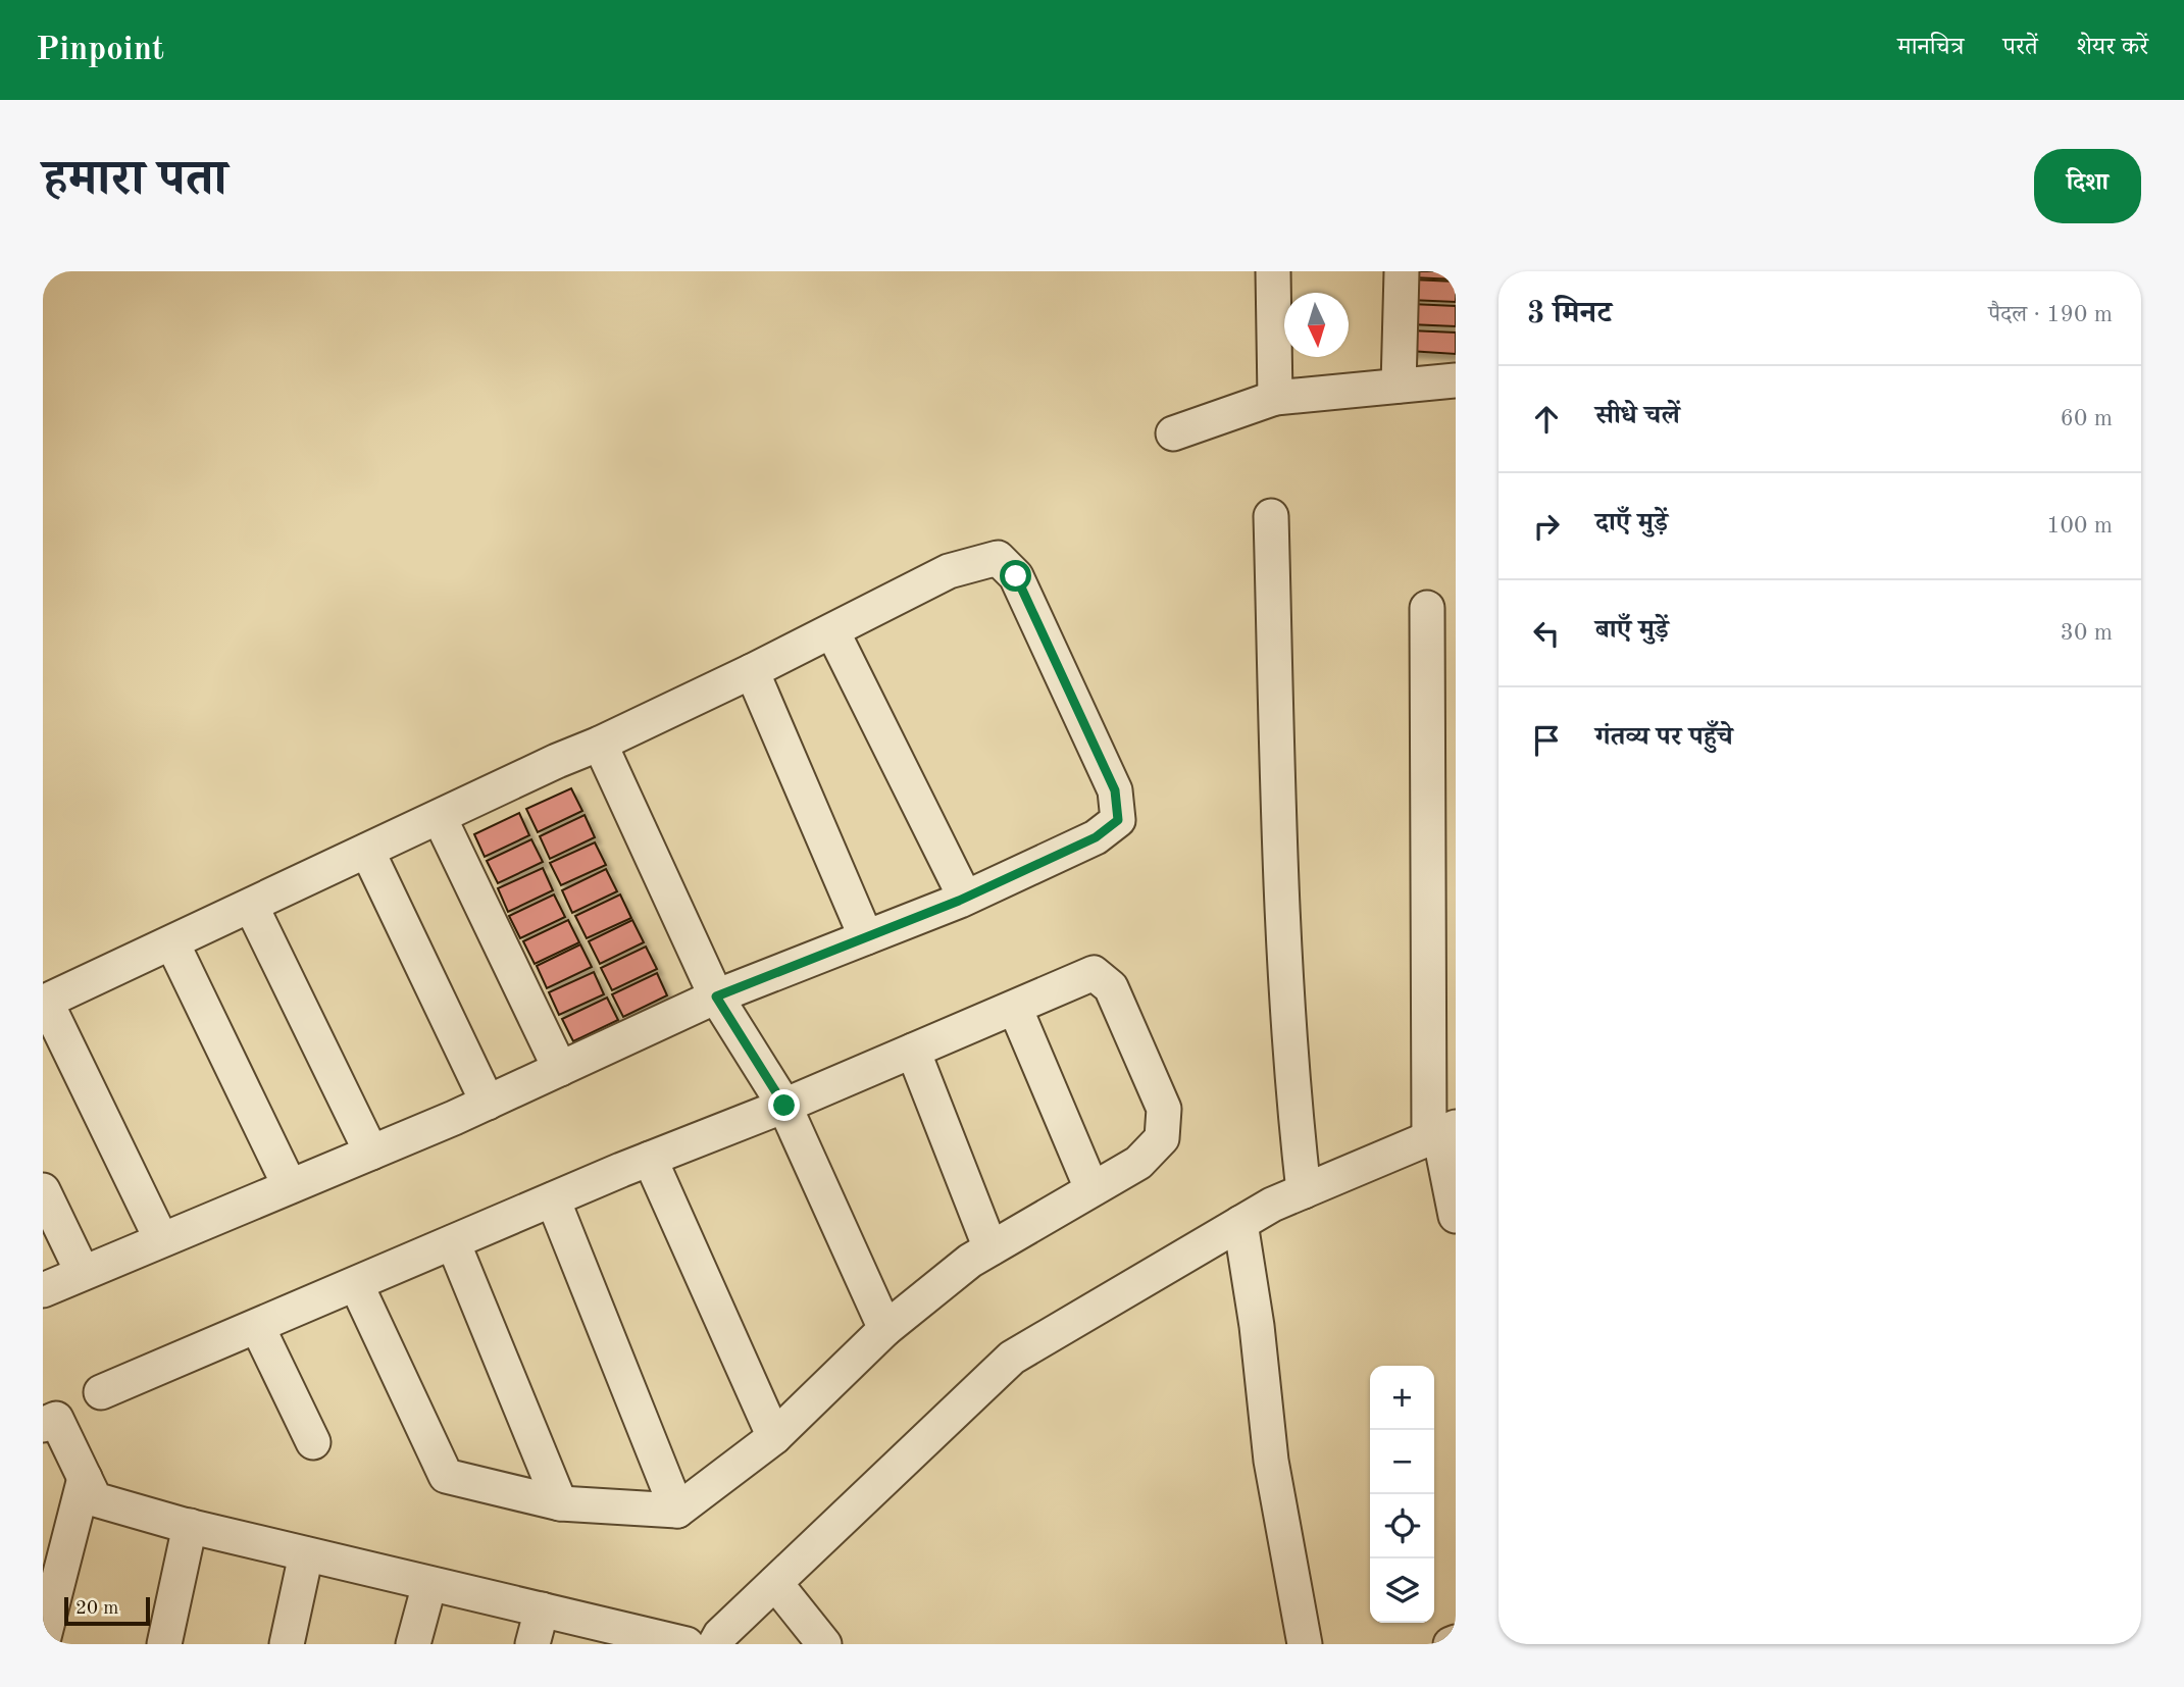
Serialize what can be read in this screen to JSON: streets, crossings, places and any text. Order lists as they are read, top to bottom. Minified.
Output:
{"scale_bar":"20 m","north":"bottom","page":{"header":"Pinpoint","nav":["मानचित्र","परतें","शेयर करें"],"title":"हमारा पता","buttons":"दिशा","heading":["3 मिनट","पैदल · 190 m"],"list":[["सीधे चलें","60 m"],["दाएँ मुड़ें","100 m"],["बाएँ मुड़ें","30 m"],"गंतव्य पर पहुँचे"],"map_buttons":["+","−"],"scale":"20 m"}}
